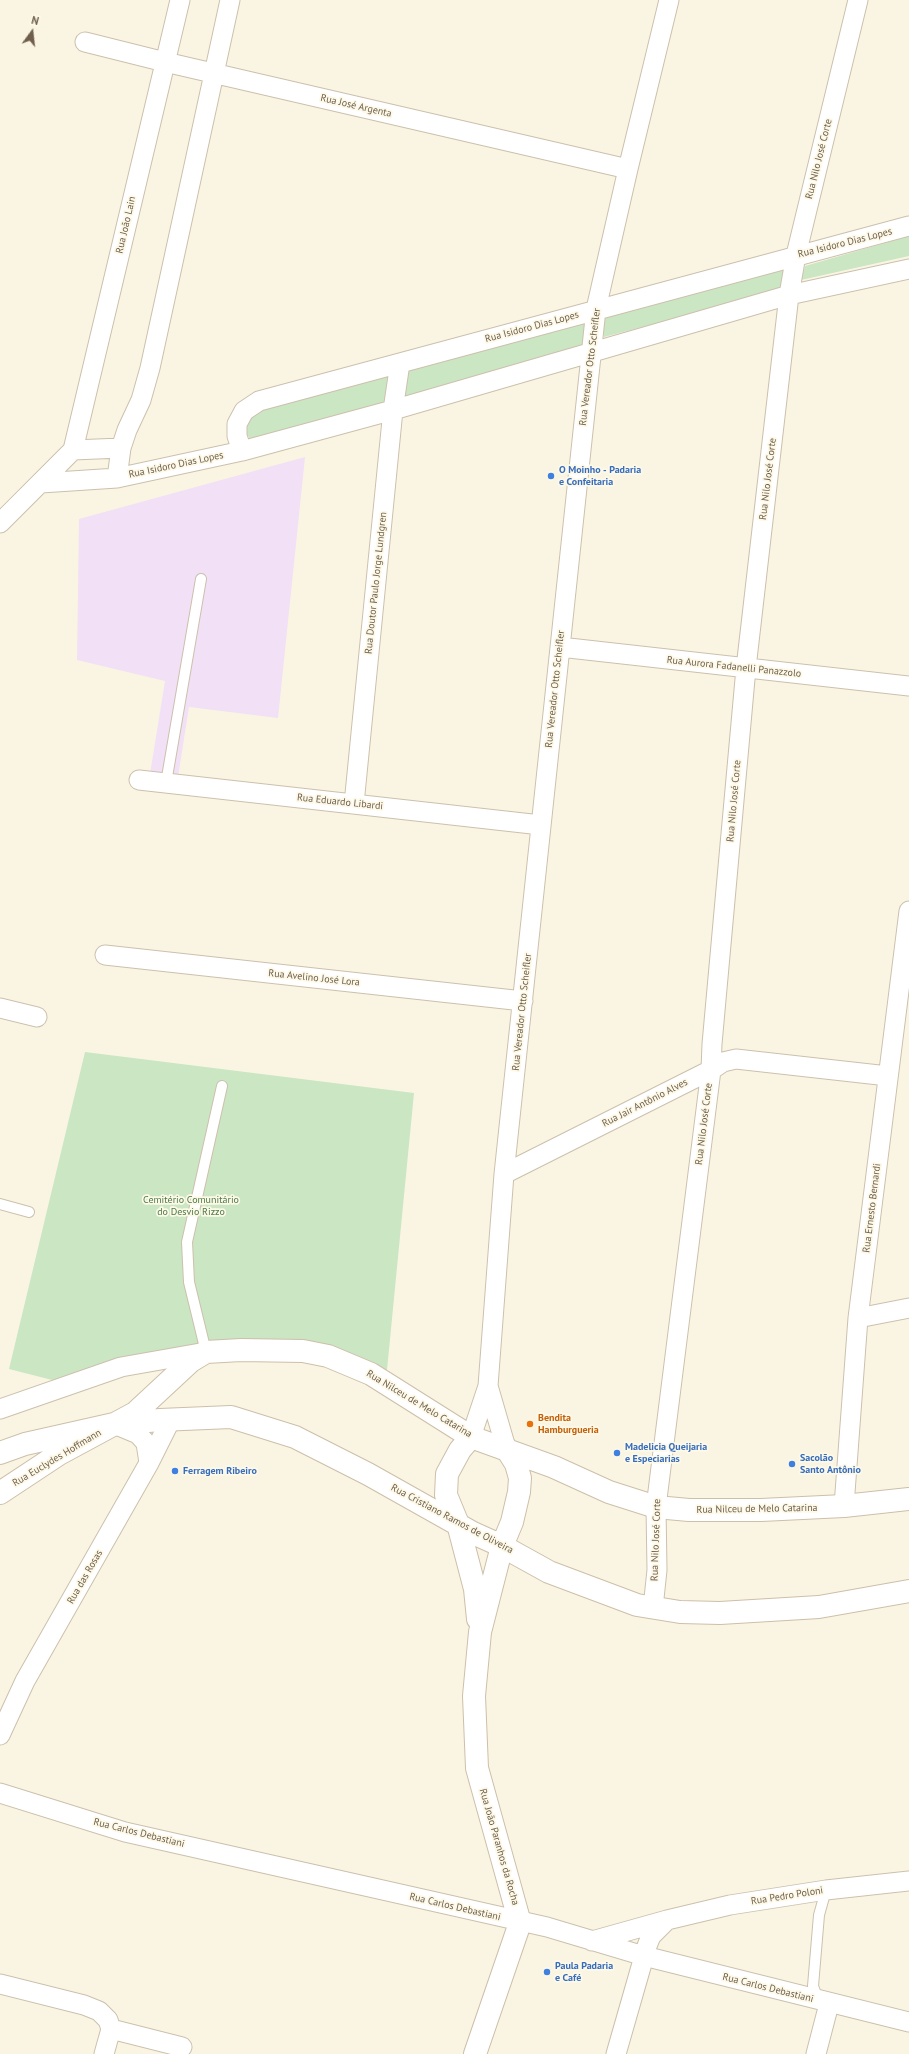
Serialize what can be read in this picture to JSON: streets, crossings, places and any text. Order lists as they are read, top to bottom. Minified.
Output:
{"streets":{"street":["Rua José Argenta","Rua Nilo José Corte","Rua João Lain","Rua Isidoro Dias Lopes","Rua Vereador Otto Scheifler","Rua Doutor Paulo Jorge Lundgren","Rua Aurora Fadanelli Panazzolo","Rua Eduardo Libardi","Rua Avelino José Lora","Rua Jair Antônio Alves","Rua Ernesto Bernardi","Rua Nilceu de Melo Catarina","Rua Euclydes Hoffmann","Rua Cristiano Ramos de Oliveira","Rua das Rosas","Rua Carlos Debastiani","Rua João Paranhos da Rocha","Rua Pedro Poloni"]},"crossings":[["Rua José Argenta","Rua João Lain"],["Rua José Argenta","Rua Vereador Otto Scheifler"],["Rua Nilo José Corte","Rua Isidoro Dias Lopes"],["Rua Nilo José Corte","Rua Aurora Fadanelli Panazzolo"],["Rua Nilo José Corte","Rua Jair Antônio Alves"],["Rua Nilo José Corte","Rua Nilceu de Melo Catarina"],["Rua Nilo José Corte","Rua Cristiano Ramos de Oliveira"],["Rua Isidoro Dias Lopes","Rua Vereador Otto Scheifler"],["Rua Isidoro Dias Lopes","Rua Doutor Paulo Jorge Lundgren"],["Rua Vereador Otto Scheifler","Rua Aurora Fadanelli Panazzolo"],["Rua Vereador Otto Scheifler","Rua Eduardo Libardi"],["Rua Vereador Otto Scheifler","Rua Avelino José Lora"],["Rua Vereador Otto Scheifler","Rua Jair Antônio Alves"],["Rua Vereador Otto Scheifler","Rua Nilceu de Melo Catarina"],["Rua Vereador Otto Scheifler","Rua Cristiano Ramos de Oliveira"],["Rua Vereador Otto Scheifler","Rua João Paranhos da Rocha"],["Rua Doutor Paulo Jorge Lundgren","Rua Eduardo Libardi"],["Rua Jair Antônio Alves","Rua Ernesto Bernardi"],["Rua Ernesto Bernardi","Rua Nilceu de Melo Catarina"],["Rua Nilceu de Melo Catarina","Rua Cristiano Ramos de Oliveira"],["Rua Nilceu de Melo Catarina","Rua João Paranhos da Rocha"],["Rua Euclydes Hoffmann","Rua Cristiano Ramos de Oliveira"],["Rua Cristiano Ramos de Oliveira","Rua das Rosas"],["Rua Cristiano Ramos de Oliveira","Rua João Paranhos da Rocha"],["Rua Carlos Debastiani","Rua João Paranhos da Rocha"],["Rua Carlos Debastiani","Rua Pedro Poloni"]],"parks":["Cemitério Comunitário do Desvio Rizzo"],"places":["O Moinho - Padaria e Confeitaria","Bendita Hamburgueria","Madelicia Queijaria e Especiarias","Sacolão Santo Antônio","Ferragem Ribeiro","Paula Padaria e Café"],"north":"top"}
